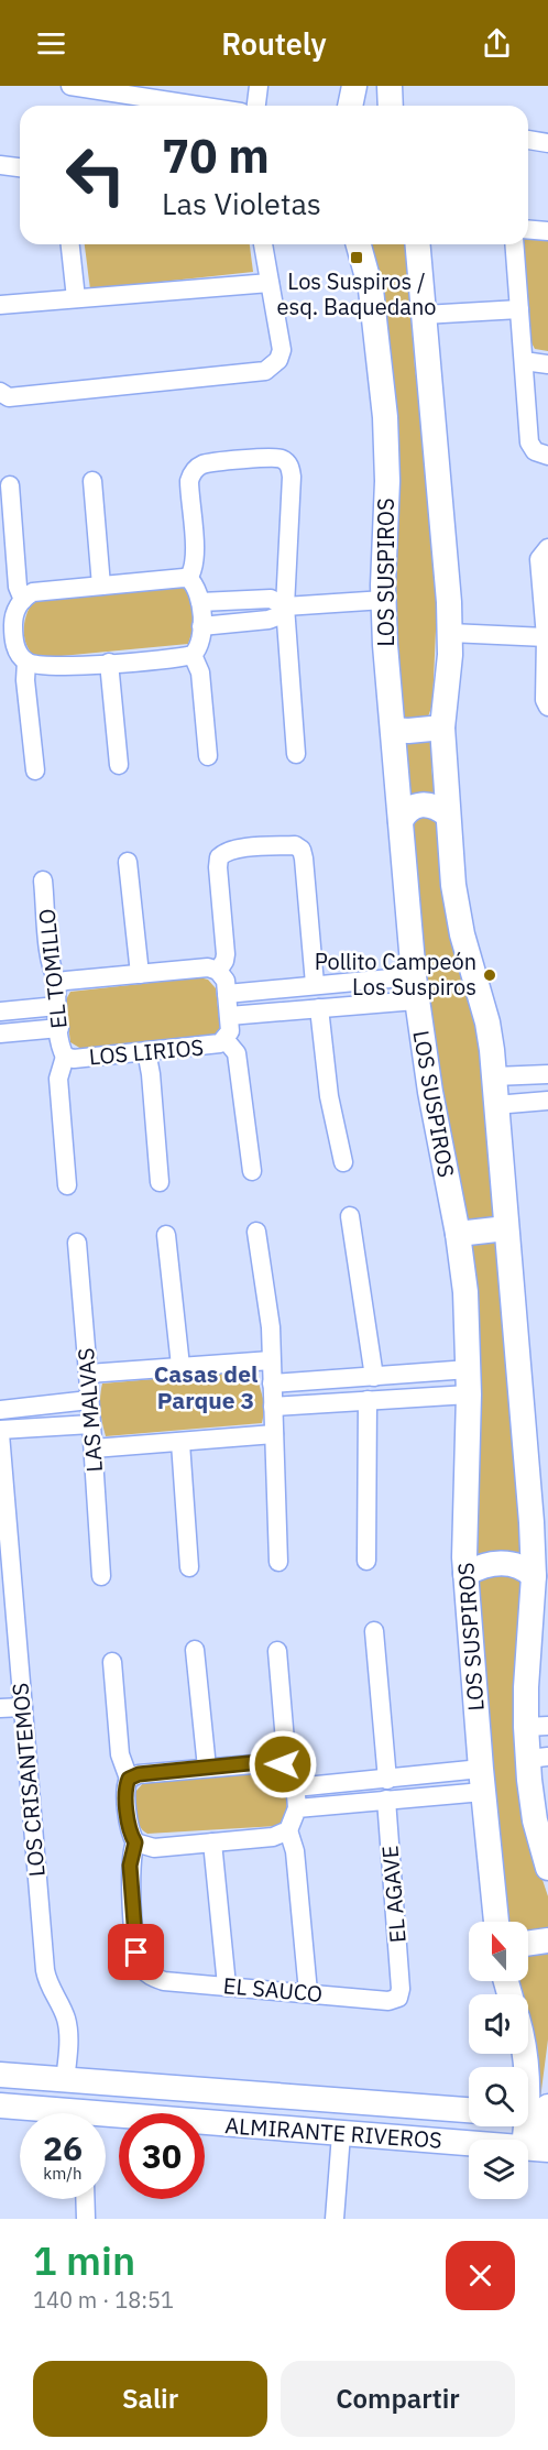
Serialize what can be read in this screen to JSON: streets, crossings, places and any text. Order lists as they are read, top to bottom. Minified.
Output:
{"streets":{"street":["LOS SUSPIROS","EL TOMILLO","LOS LIRIOS","LAS MALVAS","LOS CRISANTEMOS","EL AGAVE","EL SAUCO","ALMIRANTE RIVEROS"]},"crossings":[["EL TOMILLO","LOS LIRIOS"],["LOS CRISANTEMOS","ALMIRANTE RIVEROS"],["EL AGAVE","EL SAUCO"]],"districts":["Casas del Parque 3"],"places":{"transit":["Los Suspiros / esq. Baquedano"],"other":["Pollito Campeón Los Suspiros"]},"north":"top","page":{"header":"Routely","turn":["70 m","Las Violetas"],"speed":"26 km/h","limit":"30","heading":["1 min","140 m · 18:51"],"buttons":["Salir","Compartir"]}}
